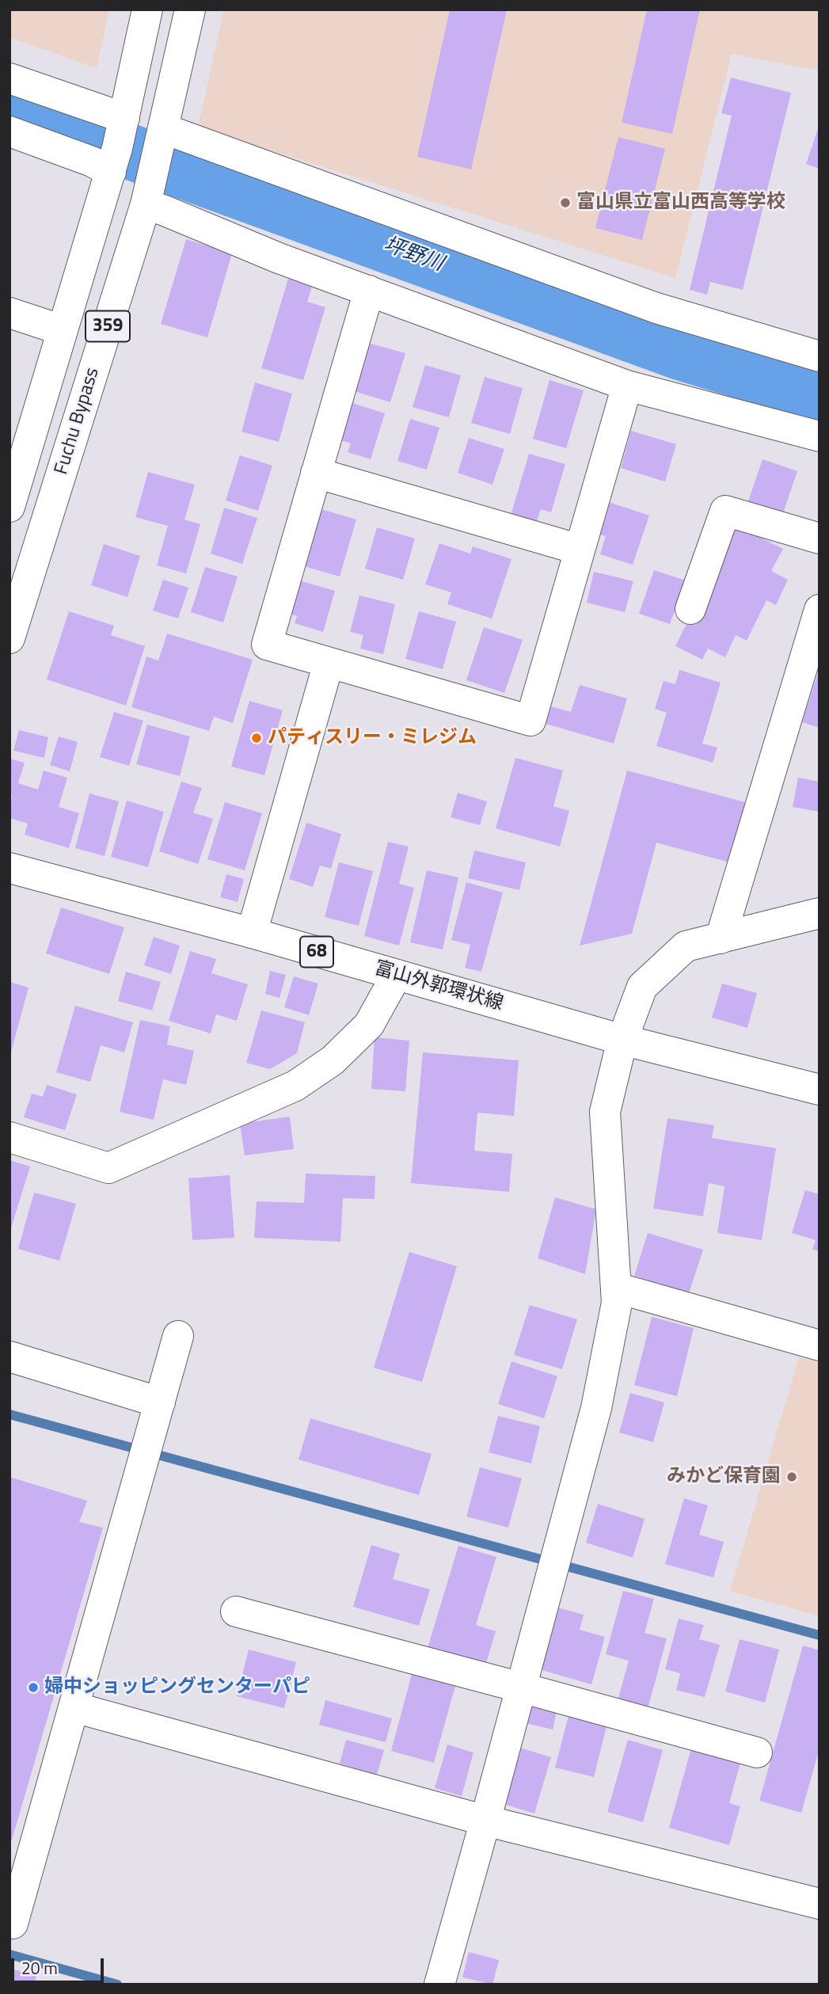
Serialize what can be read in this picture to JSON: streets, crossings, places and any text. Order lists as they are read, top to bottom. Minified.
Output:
{"streets":{"main road":["359","Fuchu Bypass","68","富山外郭環状線"]},"water":["坪野川"],"places":["富山県立富山西高等学校","パティスリー・ミレジム","みかど保育園","婦中ショッピングセンターパピ"],"scale_bar":"20 m"}
